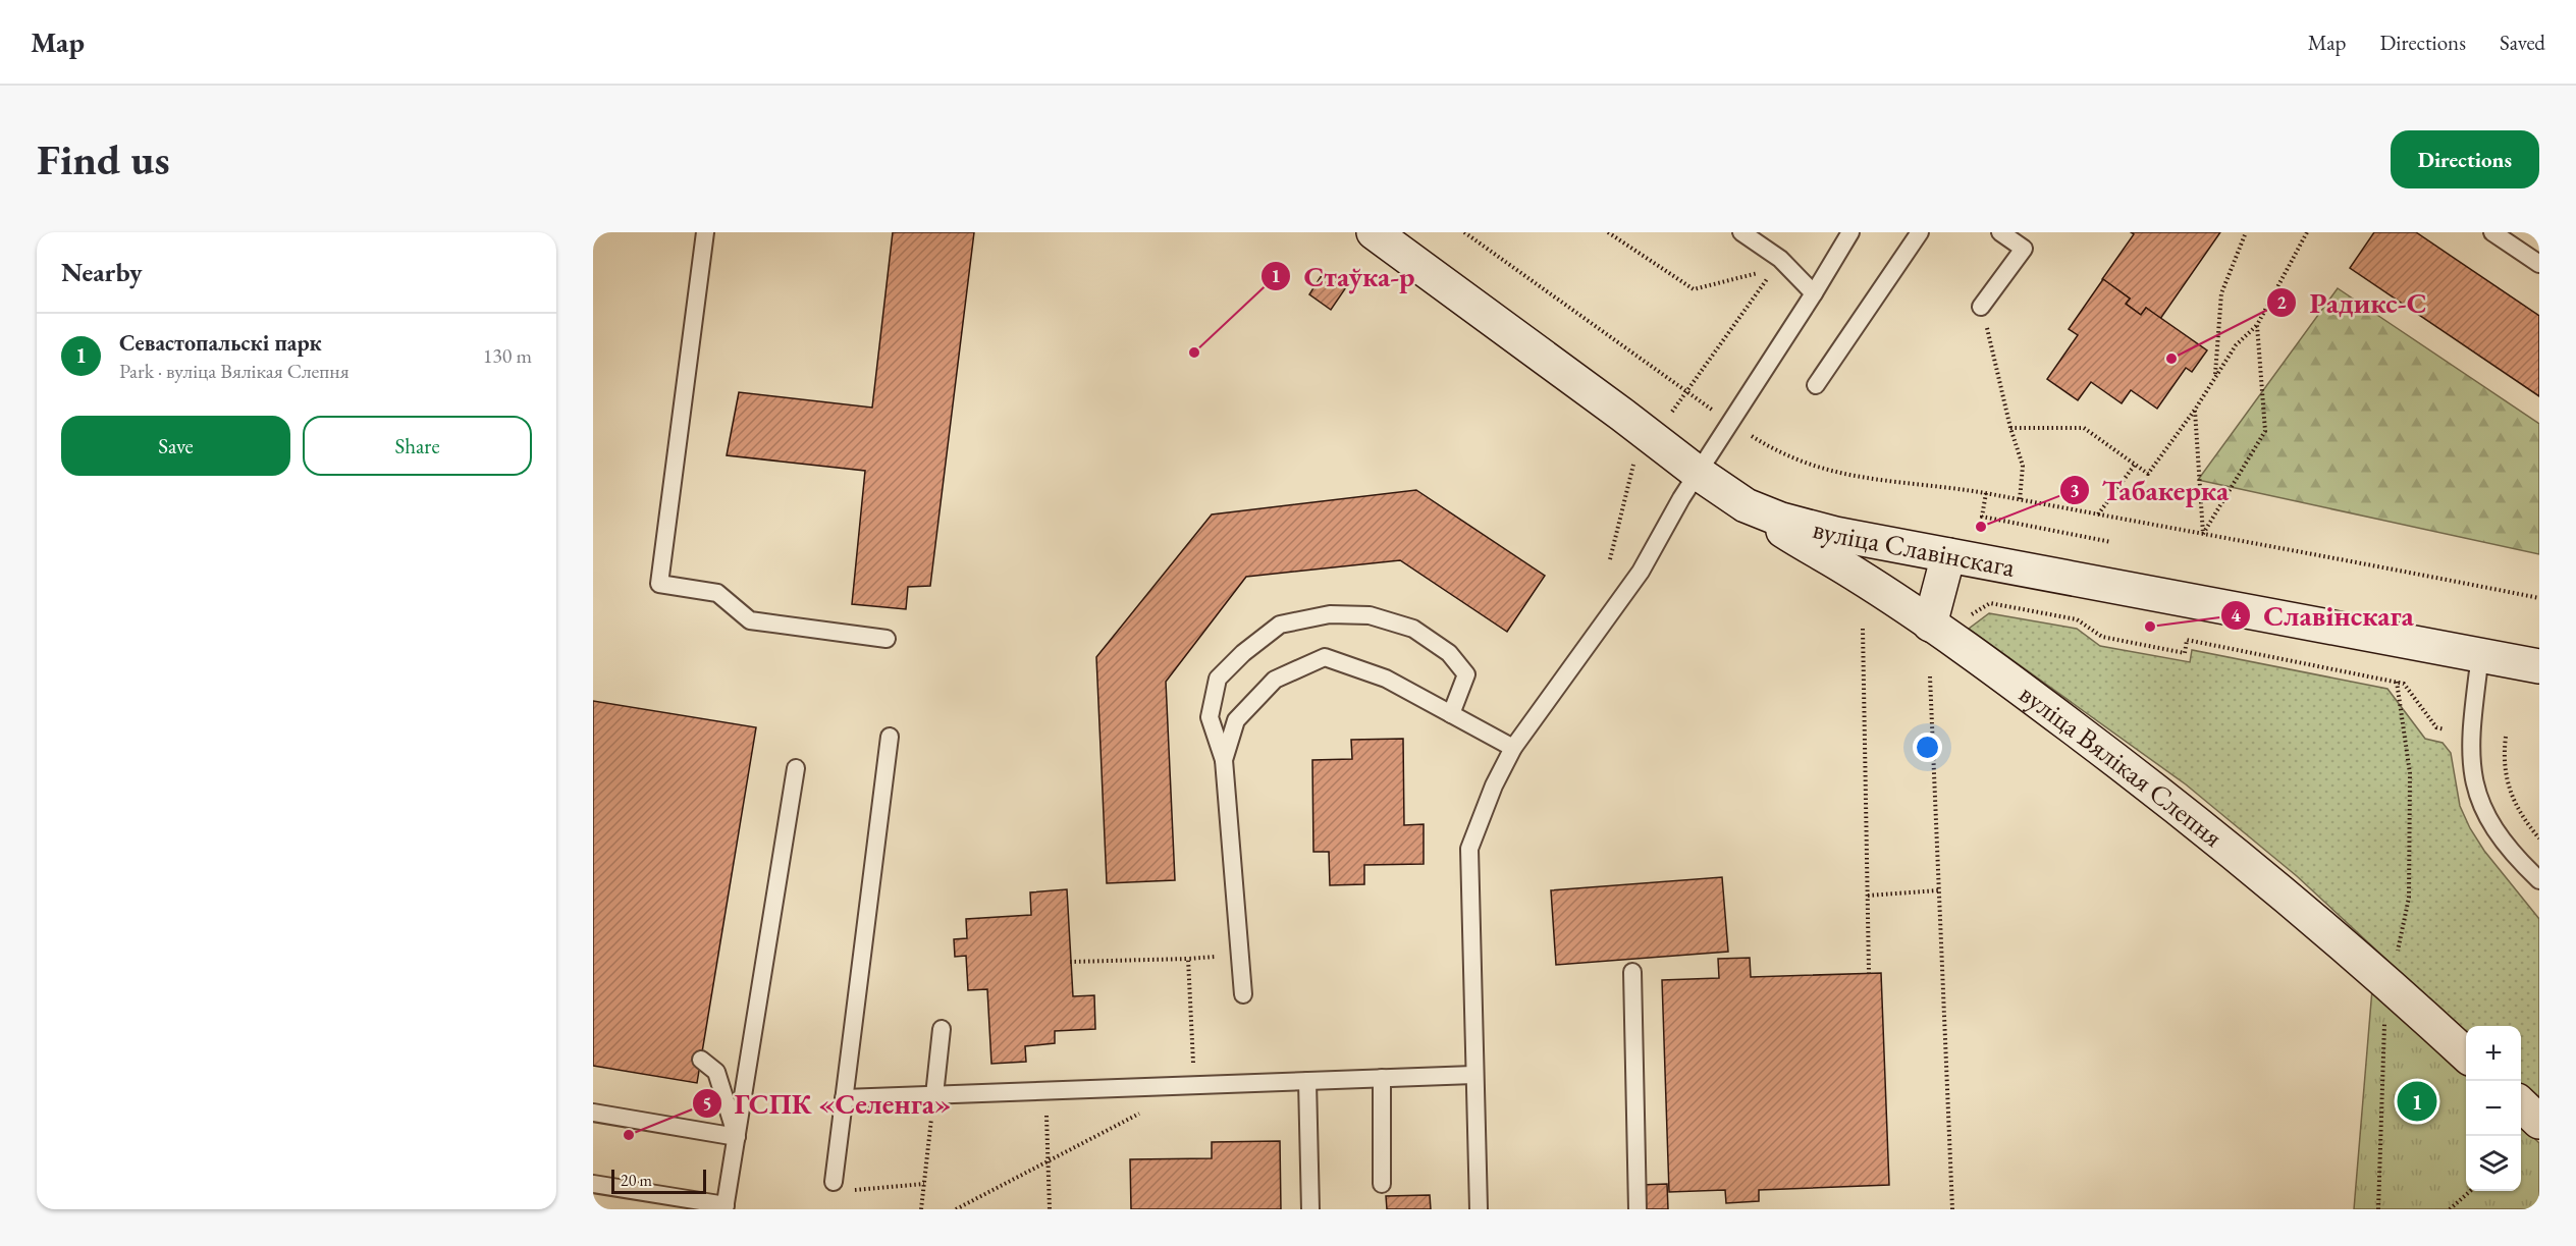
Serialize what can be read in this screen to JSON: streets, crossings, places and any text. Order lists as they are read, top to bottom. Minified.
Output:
{"streets":{"street":["вуліца Славінскага","вуліца Вялікая Слепня"]},"crossings":[["вуліца Славінскага","вуліца Вялікая Слепня"]],"places":["Стаўка-р","Радикс-С","Табакерка","Славінскага","ГСПК «Селенга»"],"scale_bar":"20 m","page":{"header":"Map","nav":["Map","Directions","Saved"],"buttons":["Directions",["Save","Share"]],"title":"Find us","heading":"Nearby","list":[{"mark":"1","name":"Севастопальскі парк","note":"Park · вуліца Вялікая Слепня","value":"130 m"}],"map_buttons":["+","−"],"pins":"1","scale":"20 m"}}
